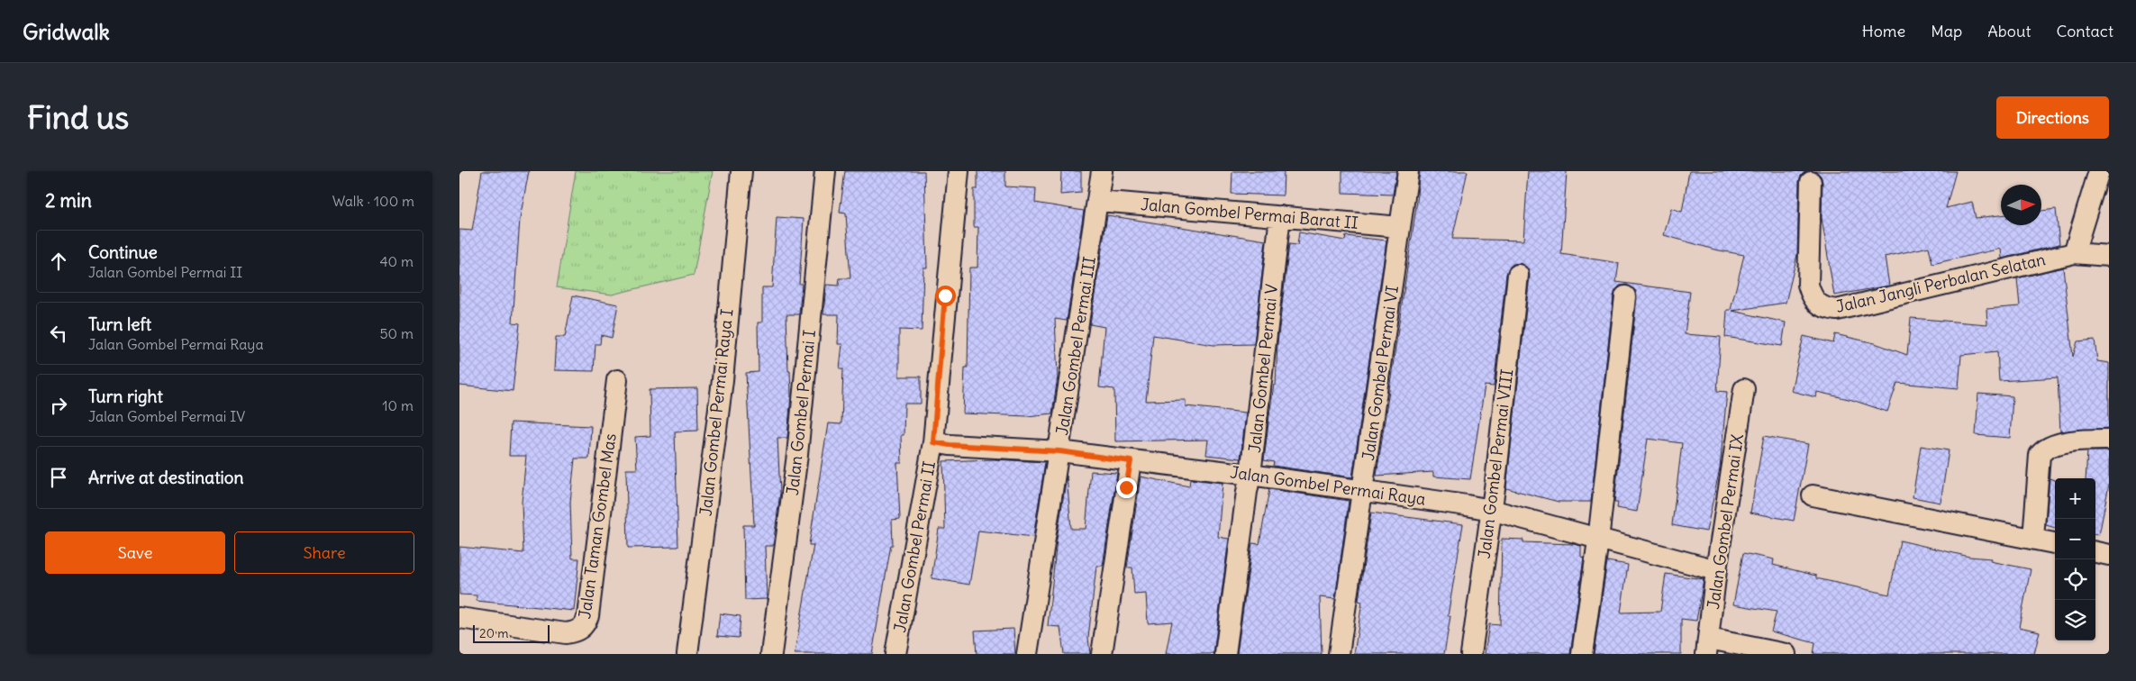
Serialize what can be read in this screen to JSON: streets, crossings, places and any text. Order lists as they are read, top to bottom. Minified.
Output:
{"streets":{"street":["Jalan Gombel Permai Barat II","Jalan Jangli Perbalan Selatan","Jalan Gombel Permai III","Jalan Gombel Permai V","Jalan Gombel Permai VI","Jalan Gombel Permai Raya I","Jalan Gombel Permai I","Jalan Gombel Permai VIII","Jalan Gombel Permai Raya","Jalan Gombel Permai IX","Jalan Taman Gombel Mas","Jalan Gombel Permai II"]},"crossings":[["Jalan Gombel Permai Barat II","Jalan Gombel Permai III"],["Jalan Gombel Permai Barat II","Jalan Gombel Permai V"],["Jalan Gombel Permai Barat II","Jalan Gombel Permai VI"],["Jalan Gombel Permai III","Jalan Gombel Permai Raya"],["Jalan Gombel Permai V","Jalan Gombel Permai Raya"],["Jalan Gombel Permai VI","Jalan Gombel Permai Raya"],["Jalan Gombel Permai VIII","Jalan Gombel Permai Raya"],["Jalan Gombel Permai Raya","Jalan Gombel Permai IX"],["Jalan Gombel Permai Raya","Jalan Gombel Permai II"]],"scale_bar":"20 m","north":"right","page":{"header":"Gridwalk","nav":["Home","Map","About","Contact"],"buttons":["Directions",["Save","Share"]],"title":"Find us","heading":["2 min","Walk · 100 m"],"list":[["Continue","Jalan Gombel Permai II","40 m"],["Turn left","Jalan Gombel Permai Raya","50 m"],["Turn right","Jalan Gombel Permai IV","10 m"],"Arrive at destination"],"map_buttons":["+","−"],"scale":"20 m"}}
